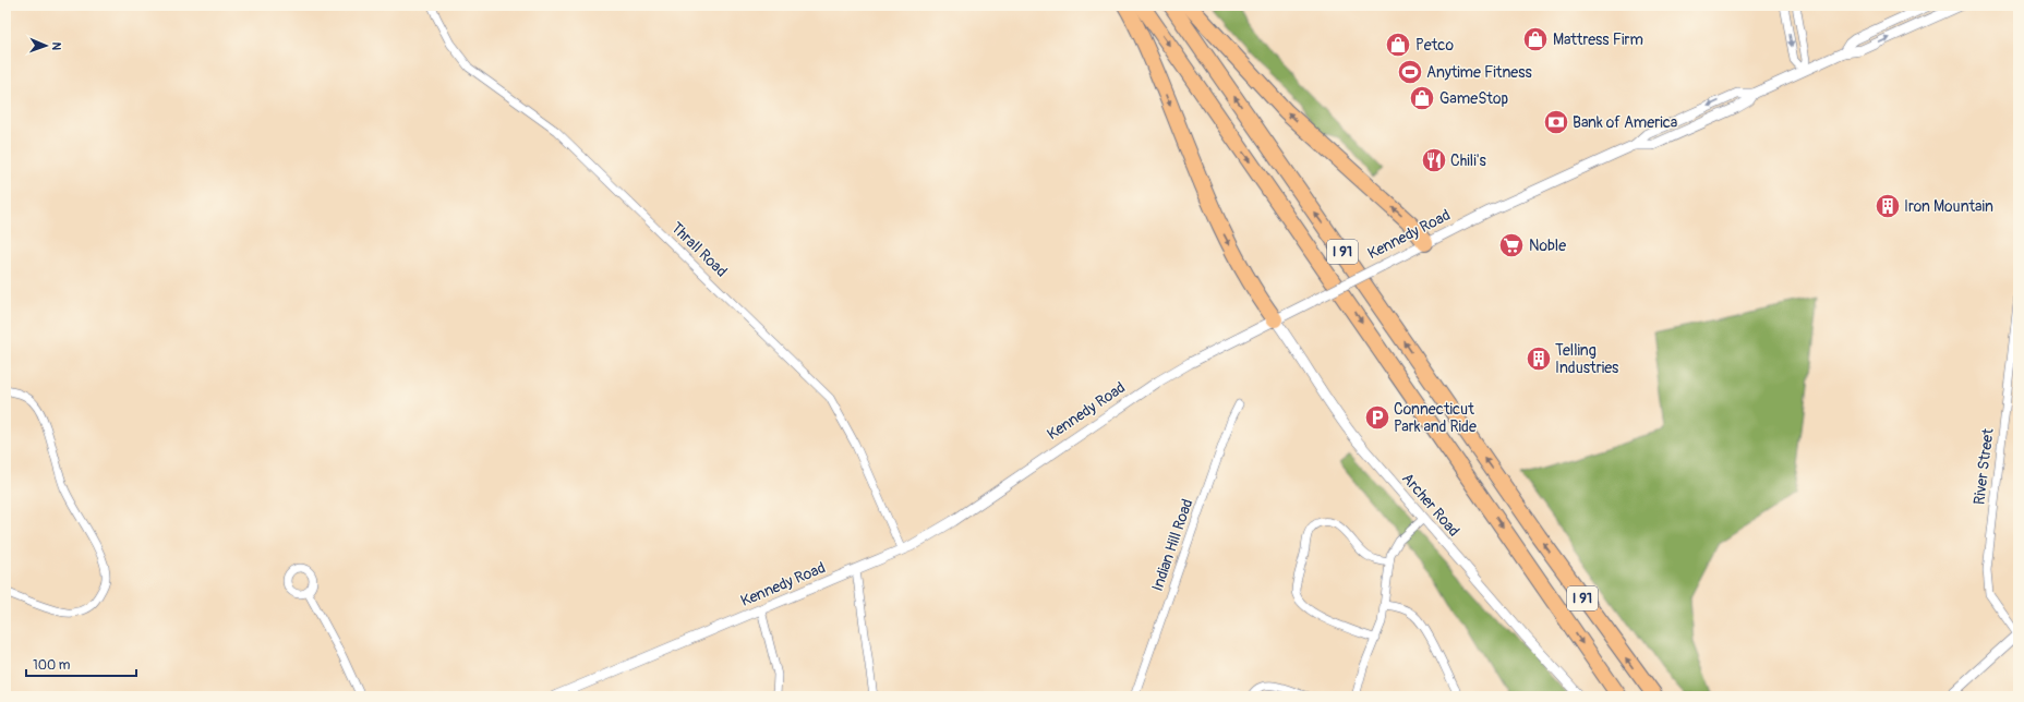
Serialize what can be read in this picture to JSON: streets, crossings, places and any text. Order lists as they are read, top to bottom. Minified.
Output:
{"streets":{"highway":["I 91"],"street":["Kennedy Road","Thrall Road","River Street","Archer Road","Indian Hill Road"]},"crossings":[["Kennedy Road","Thrall Road"],["Kennedy Road","Archer Road"]],"places":{"shop":["Mattress Firm","Petco","GameStop"],"sports":["Anytime Fitness"],"bank":["Bank of America"],"restaurant":["Chili's"],"building":["Iron Mountain","Telling Industries"],"supermarket":["Noble"],"parking":["Connecticut Park and Ride"]},"scale_bar":"100 m","north":"right"}
